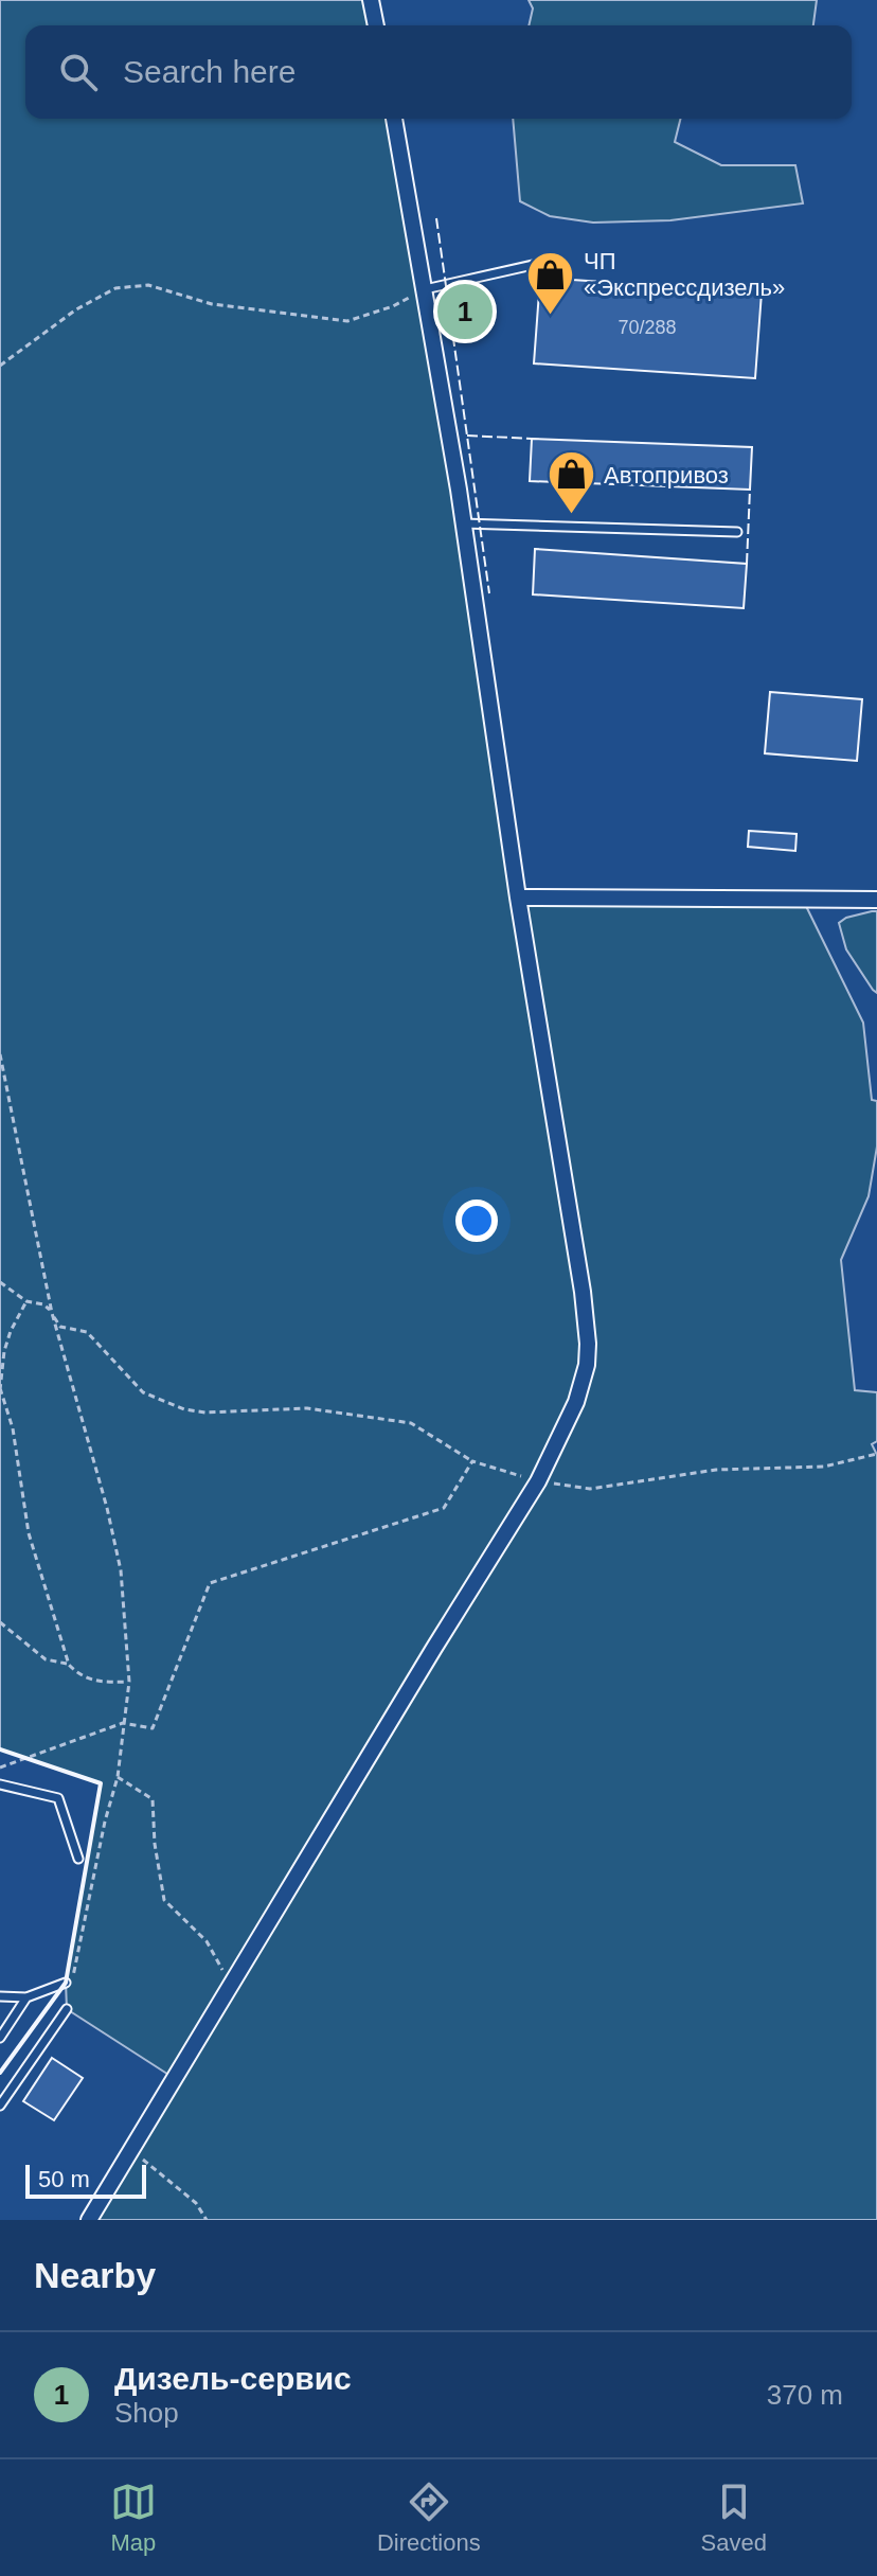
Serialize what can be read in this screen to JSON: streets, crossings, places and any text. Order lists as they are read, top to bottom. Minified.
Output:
{"places":{"shop":["ЧП «Экспрессдизель»","Автопривоз"]},"house_numbers":["70/288"],"scale_bar":"50 m","page":{"search":"Search here","pins":"1","scale":"50 m","heading":"Nearby","list":[{"mark":"1","name":"Дизель-сервис","note":"Shop","value":"370 m"}],"nav":["Map","Directions","Saved"]}}
